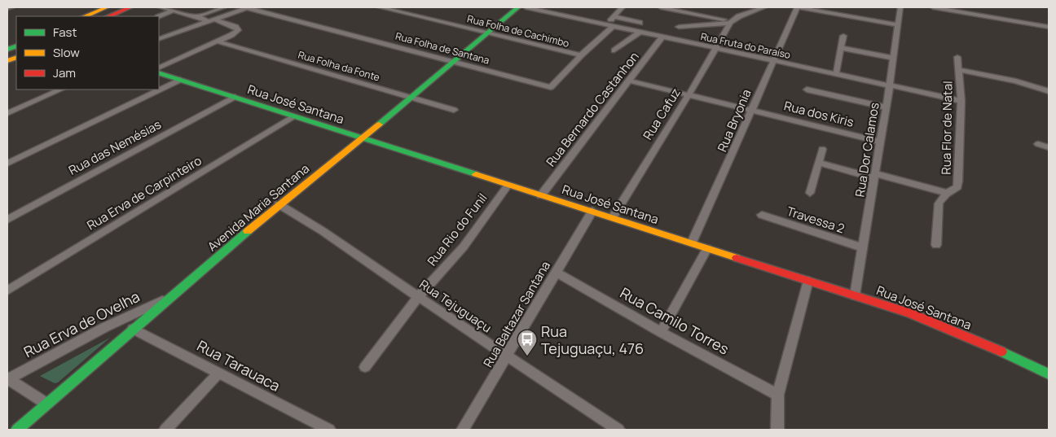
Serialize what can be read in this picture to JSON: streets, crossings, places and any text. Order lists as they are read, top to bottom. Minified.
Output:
{"streets":{"street":["Rua Folha de Cachimbo","Rua Fruta do Paraíso","Rua Folha de Santana","Rua Folha da Fonte","Rua José Santana","Rua Bernardo Castanhon","Rua Cafuz","Rua dos Kiris","Rua Bryonia","Rua Flor de Natal","Rua das Nemésias","Rua Dor Calamos","Rua Erva de Carpinteiro","Avenida Maria Santana","Travessa 2","Rua Rio do Funil","Rua Tejuguaçu","Rua Baltazar Santana","Rua Camilo Torres","Rua Erva de Ovelha","Rua Tarauaca"]},"crossings":[["Rua Folha de Cachimbo","Rua Folha de Santana"],["Rua Folha de Cachimbo","Avenida Maria Santana"],["Rua Fruta do Paraíso","Rua Folha de Santana"],["Rua Fruta do Paraíso","Rua Bernardo Castanhon"],["Rua Fruta do Paraíso","Rua Cafuz"],["Rua Fruta do Paraíso","Rua Bryonia"],["Rua Fruta do Paraíso","Rua Flor de Natal"],["Rua Fruta do Paraíso","Rua Dor Calamos"],["Rua Folha de Santana","Avenida Maria Santana"],["Rua Folha da Fonte","Avenida Maria Santana"],["Rua José Santana","Rua Bernardo Castanhon"],["Rua José Santana","Rua Cafuz"],["Rua José Santana","Rua Bryonia"],["Rua José Santana","Rua das Nemésias"],["Rua José Santana","Rua Dor Calamos"],["Rua José Santana","Rua Erva de Carpinteiro"],["Rua José Santana","Avenida Maria Santana"],["Rua José Santana","Rua Rio do Funil"],["Rua José Santana","Rua Baltazar Santana"],["Rua Bernardo Castanhon","Rua dos Kiris"],["Rua Cafuz","Rua dos Kiris"],["Rua dos Kiris","Rua Bryonia"],["Rua dos Kiris","Rua Dor Calamos"],["Rua Flor de Natal","Rua Dor Calamos"],["Rua Dor Calamos","Travessa 2"],["Avenida Maria Santana","Rua Tejuguaçu"],["Avenida Maria Santana","Rua Erva de Ovelha"],["Avenida Maria Santana","Rua Tarauaca"],["Rua Rio do Funil","Rua Tejuguaçu"],["Rua Tejuguaçu","Rua Baltazar Santana"],["Rua Baltazar Santana","Rua Camilo Torres"]],"places":{"bus stop":["Rua Tejuguaçu, 476"]},"legend":["Fast","Slow","Jam"]}
